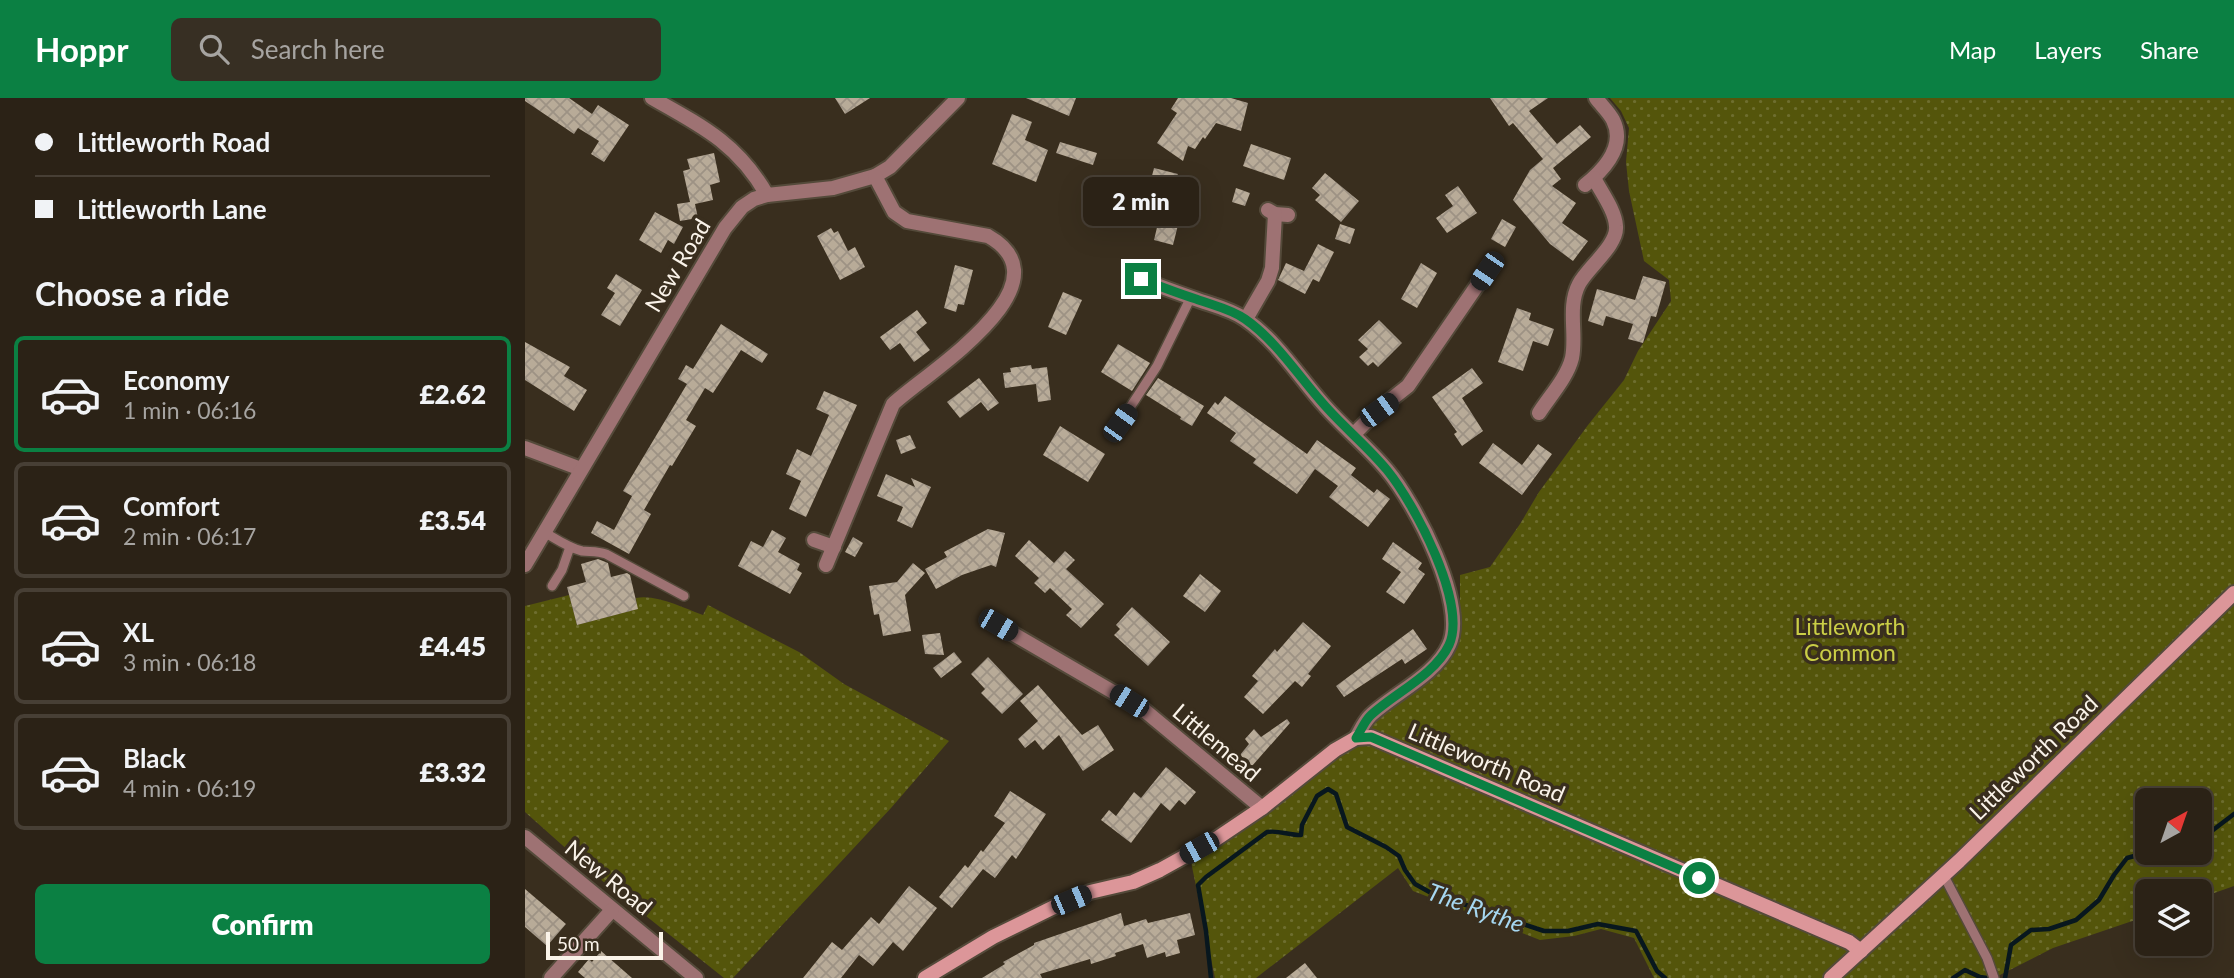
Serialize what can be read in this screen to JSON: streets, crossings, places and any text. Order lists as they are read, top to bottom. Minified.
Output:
{"streets":{"street":["New Road","Littlemead","Littleworth Road"]},"water":["The Rythe"],"parks":["Littleworth Common"],"scale_bar":"50 m","north":"top right","page":{"header":"Hoppr","search":"Search here","nav":["Map","Layers","Share"],"banner":["Littleworth Road","Littleworth Lane"],"bubble":"2 min","heading":"Choose a ride","list":[{"name":"Economy","note":"1 min · 06:16","value":"£2.62"},{"name":"Comfort","note":"2 min · 06:17","value":"£3.54"},{"name":"XL","note":"3 min · 06:18","value":"£4.45"},{"name":"Black","note":"4 min · 06:19","value":"£3.32"}],"buttons":"Confirm","scale":"50 m"}}
